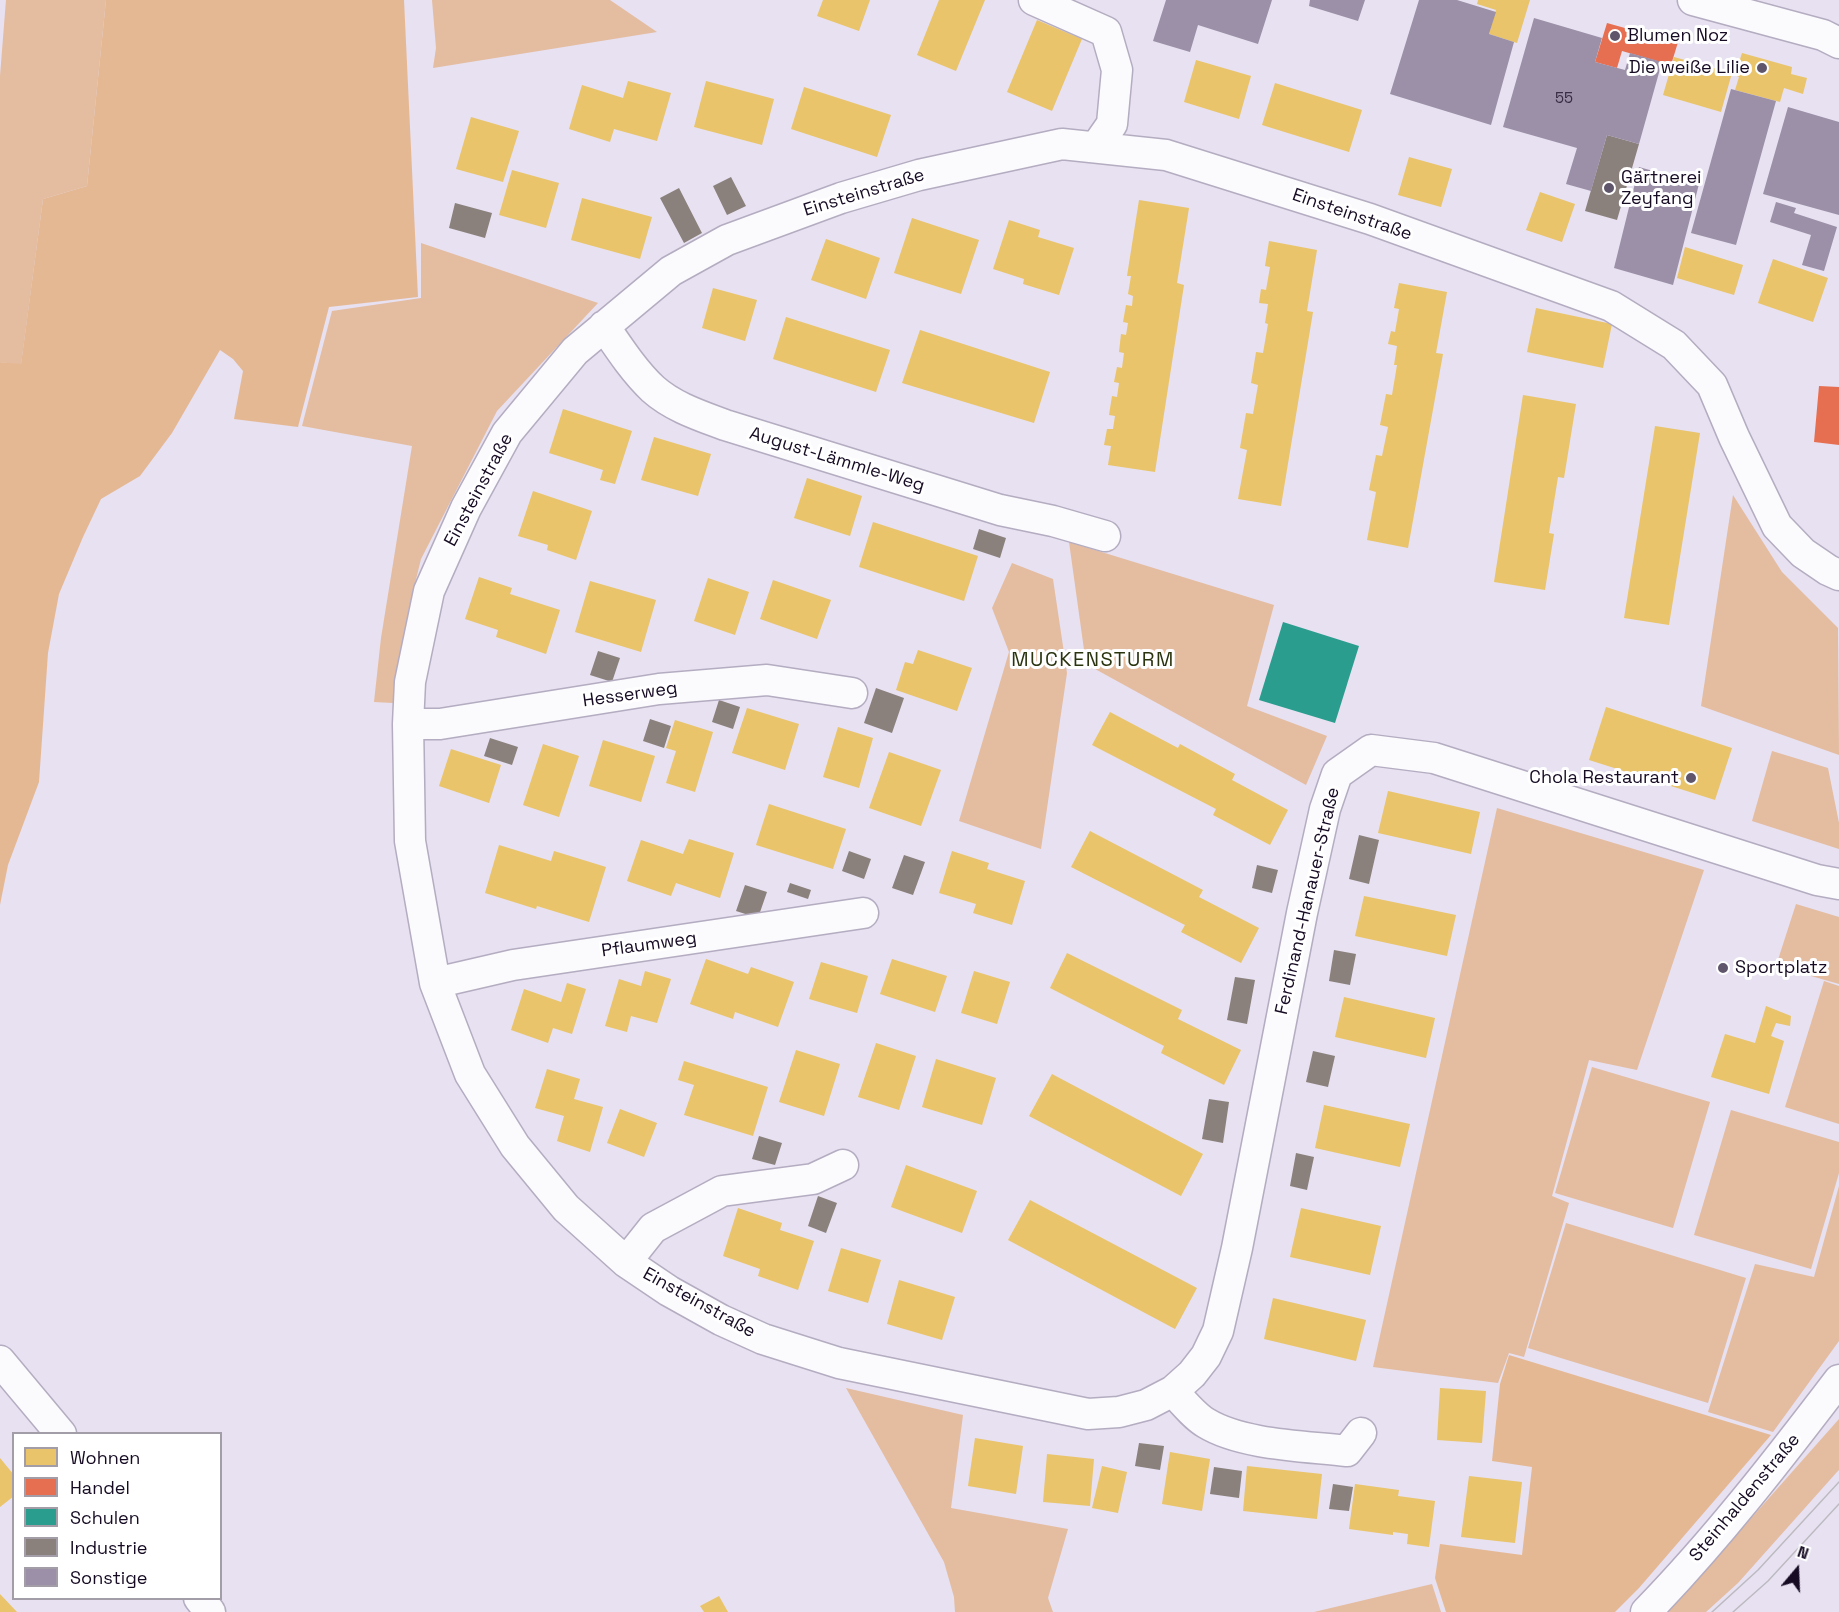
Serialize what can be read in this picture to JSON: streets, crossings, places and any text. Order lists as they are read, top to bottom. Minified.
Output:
{"streets":{"street":["Einsteinstraße","August-Lämmle-Weg","Hesserweg","Ferdinand-Hanauer-Straße","Pflaumweg","Steinhaldenstraße"]},"crossings":[["Einsteinstraße","August-Lämmle-Weg"],["Einsteinstraße","Hesserweg"],["Einsteinstraße","Ferdinand-Hanauer-Straße"],["Einsteinstraße","Pflaumweg"]],"districts":["MUCKENSTURM"],"places":["Blumen Noz","Die weiße Lilie","Gärtnerei Zeyfang","Chola Restaurant","Sportplatz"],"house_numbers":["55"],"legend":["Wohnen","Handel","Schulen","Industrie","Sonstige"],"north":"top"}
